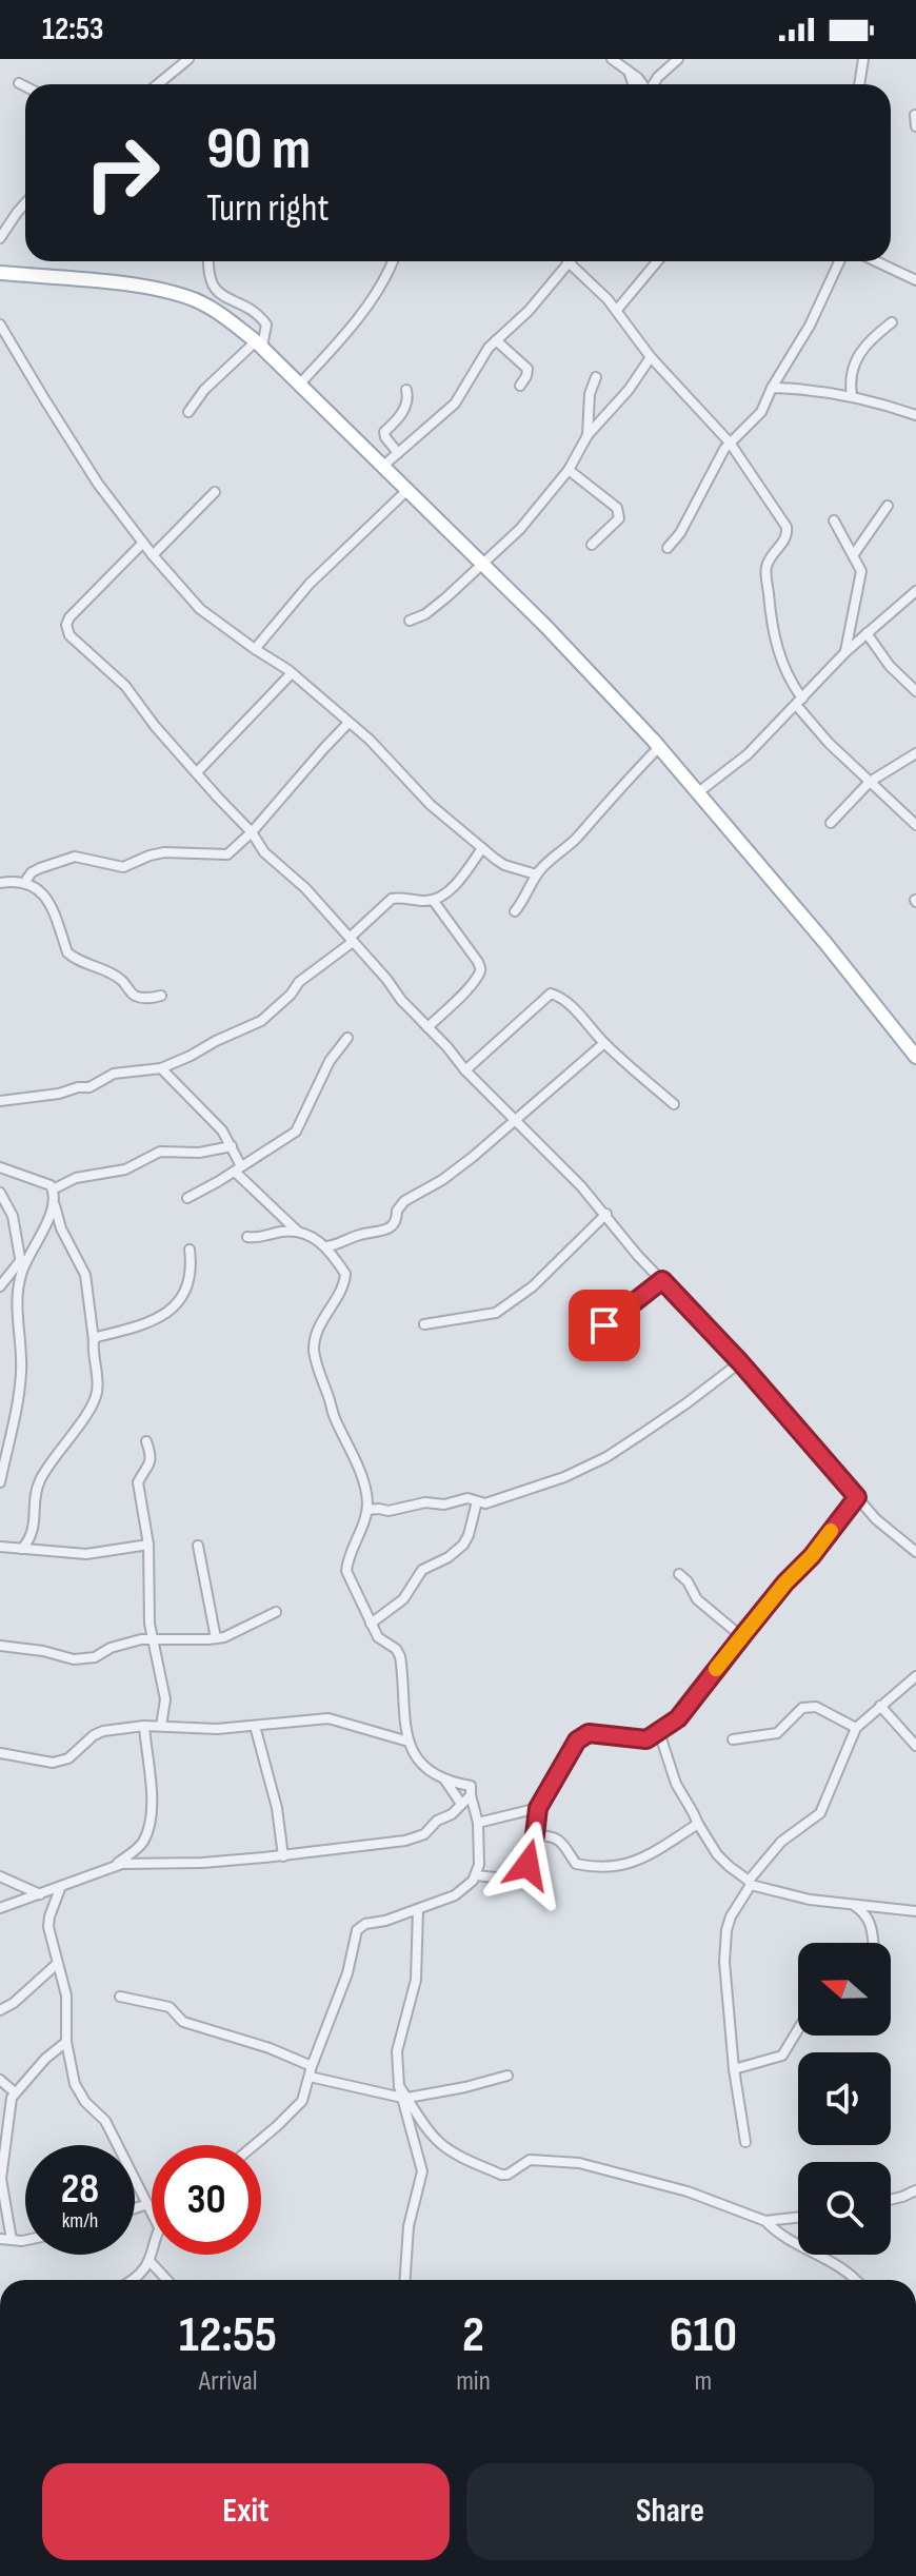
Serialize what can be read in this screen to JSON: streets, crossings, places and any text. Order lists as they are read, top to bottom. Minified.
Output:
{"north":"left","page":{"status":"12:53","turn":["90 m","Turn right"],"speed":"28 km/h","limit":"30","eta":["12:55","Arrival","2","min","610","m"],"buttons":["Exit","Share"]}}
